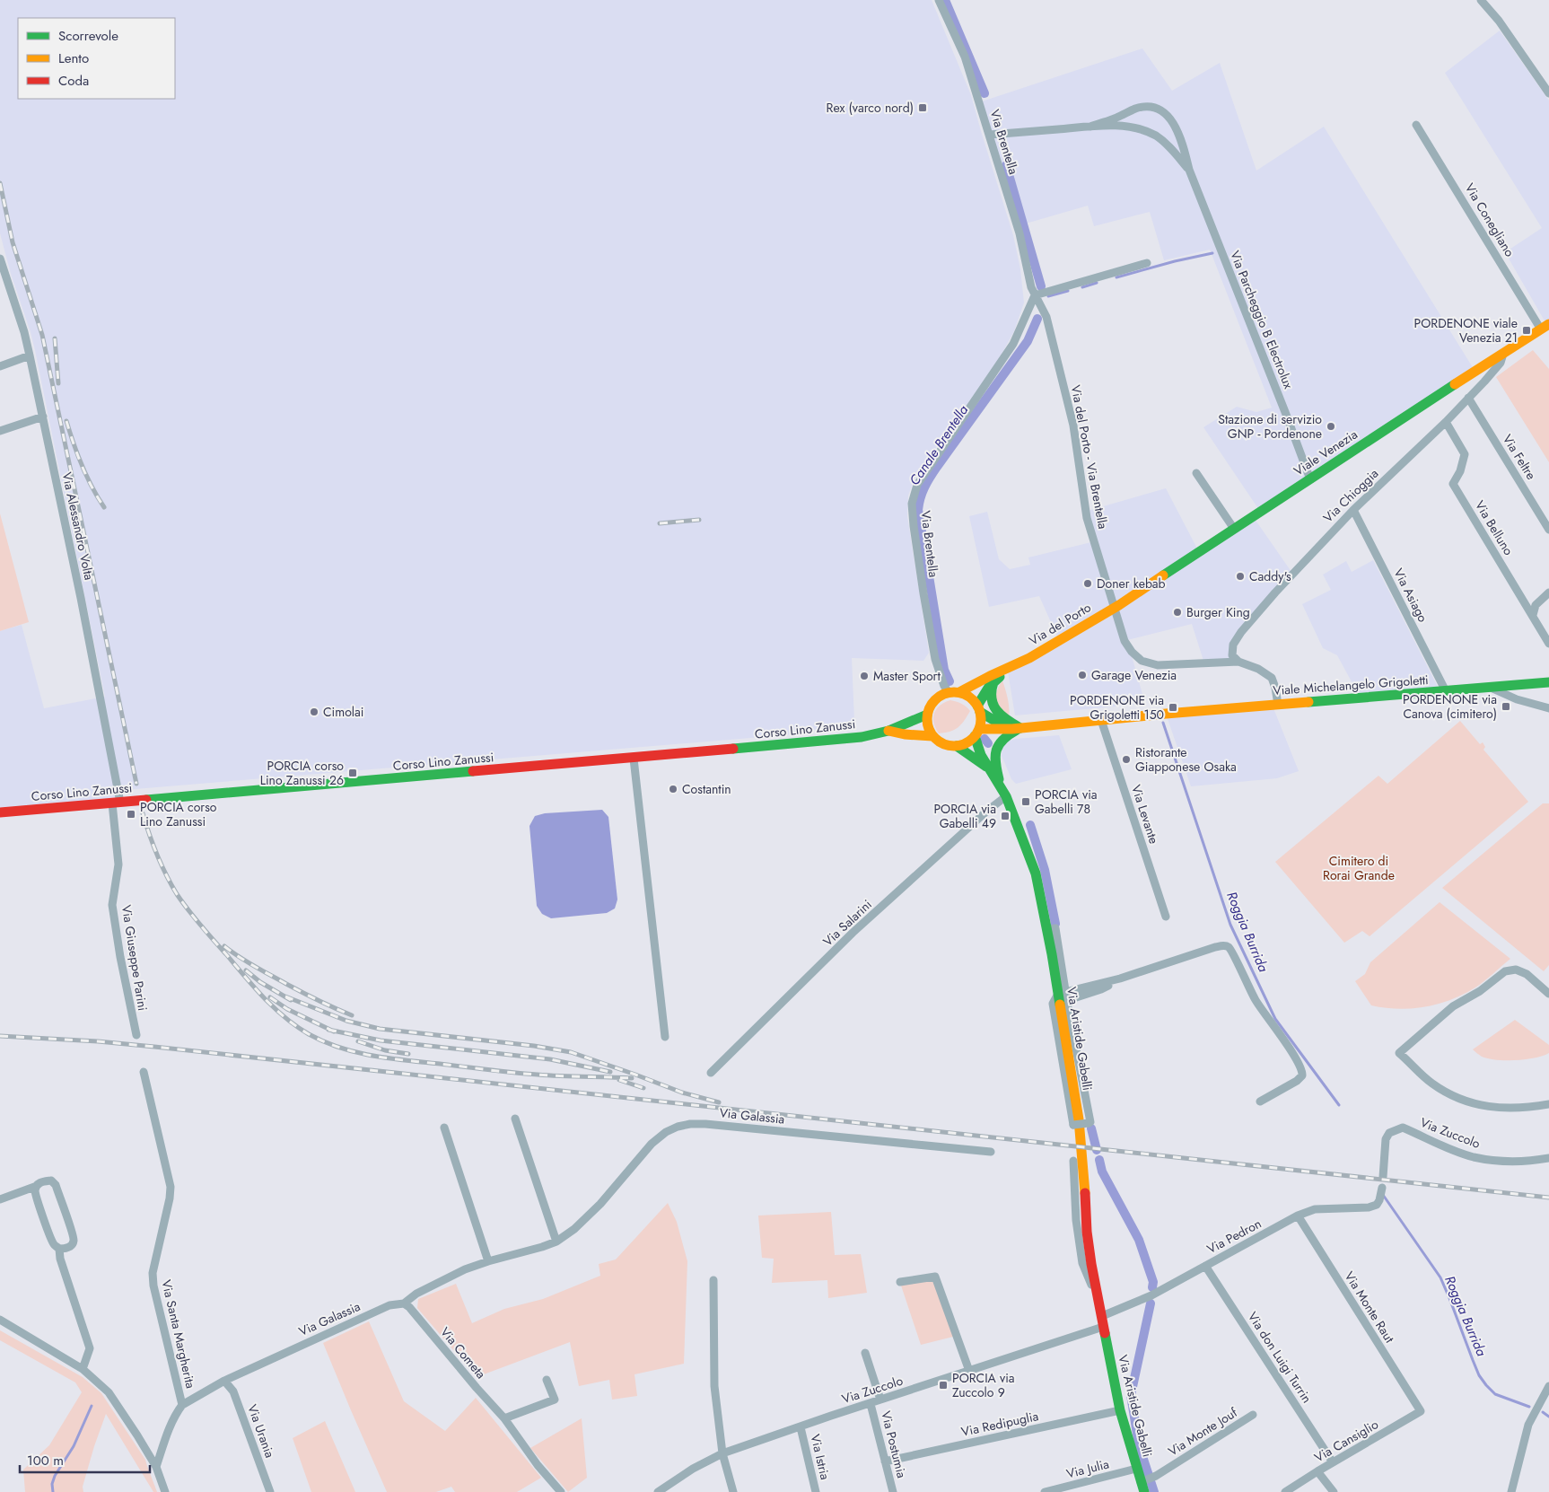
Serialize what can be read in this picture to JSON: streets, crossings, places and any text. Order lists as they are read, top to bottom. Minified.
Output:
{"streets":{"main road":["Viale Venezia","Via del Porto","Viale Michelangelo Grigoletti","Corso Lino Zanussi","Via Aristide Gabelli"],"street":["Via Brentella","Via Conegliano","Via Parcheggio B Electrolux","Via del Porto - Via Brentella","Via Feltre","Via Chioggia","Via Alessandro Volta","Via Belluno","Via Asiago","Via Levante","Via Salarini","Via Giuseppe Parini","Via Galassia","Via Zuccolo","Via Pedron","Via Monte Raut","Via Santa Margherita","Via Cometa","Via don Luigi Turrin","Via Redipuglia","Via Urania","Via Monte Jouf","Via Cansiglio","Via Postumia","Via Istria","Via Julia"]},"crossings":[["Via Brentella","Via Parcheggio B Electrolux"],["Via Brentella","Via del Porto - Via Brentella"],["Via Brentella","Via del Porto"],["Via Brentella","Corso Lino Zanussi"],["Via Brentella","Via Aristide Gabelli"],["Via Conegliano","Viale Venezia"],["Via Parcheggio B Electrolux","Viale Venezia"],["Viale Venezia","Via del Porto - Via Brentella"],["Viale Venezia","Via Chioggia"],["Viale Venezia","Via del Porto"],["Via del Porto - Via Brentella","Via del Porto"],["Via Feltre","Via Chioggia"],["Via Chioggia","Via Belluno"],["Via Chioggia","Via Asiago"],["Via Alessandro Volta","Corso Lino Zanussi"],["Via Alessandro Volta","Via Giuseppe Parini"],["Via Asiago","Viale Michelangelo Grigoletti"],["Via del Porto","Corso Lino Zanussi"],["Via del Porto","Via Aristide Gabelli"],["Viale Michelangelo Grigoletti","Via Levante"],["Corso Lino Zanussi","Via Giuseppe Parini"],["Corso Lino Zanussi","Via Aristide Gabelli"],["Via Salarini","Via Aristide Gabelli"],["Via Aristide Gabelli","Via Zuccolo"],["Via Aristide Gabelli","Via Pedron"],["Via Aristide Gabelli","Via Redipuglia"],["Via Aristide Gabelli","Via Monte Jouf"],["Via Aristide Gabelli","Via Julia"],["Via Galassia","Via Santa Margherita"],["Via Galassia","Via Cometa"],["Via Galassia","Via Urania"],["Via Zuccolo","Via Pedron"],["Via Zuccolo","Via Postumia"],["Via Zuccolo","Via Istria"],["Via Pedron","Via Monte Raut"],["Via Pedron","Via don Luigi Turrin"],["Via Monte Raut","Via Cansiglio"],["Via don Luigi Turrin","Via Cansiglio"],["Via Redipuglia","Via Postumia"]],"water":["Canale Brentella","Roggia Burrida"],"parks":["Cimitero di Rorai Grande"],"places":{"transit":["Rex (varco nord)","PORDENONE viale Venezia 21","PORDENONE via Canova (cimitero)","PORDENONE via Grigoletti 150","PORCIA corso Lino Zanussi 26","PORCIA via Gabelli 78","PORCIA corso Lino Zanussi","PORCIA via Gabelli 49","PORCIA via Zuccolo 9"],"other":["Stazione di servizio GNP - Pordenone","Caddy's","Doner kebab","Burger King","Garage Venezia","Master Sport","Cimolai","Ristorante Giapponese Osaka","Costantin"]},"legend":["Scorrevole","Lento","Coda"],"scale_bar":"100 m"}
